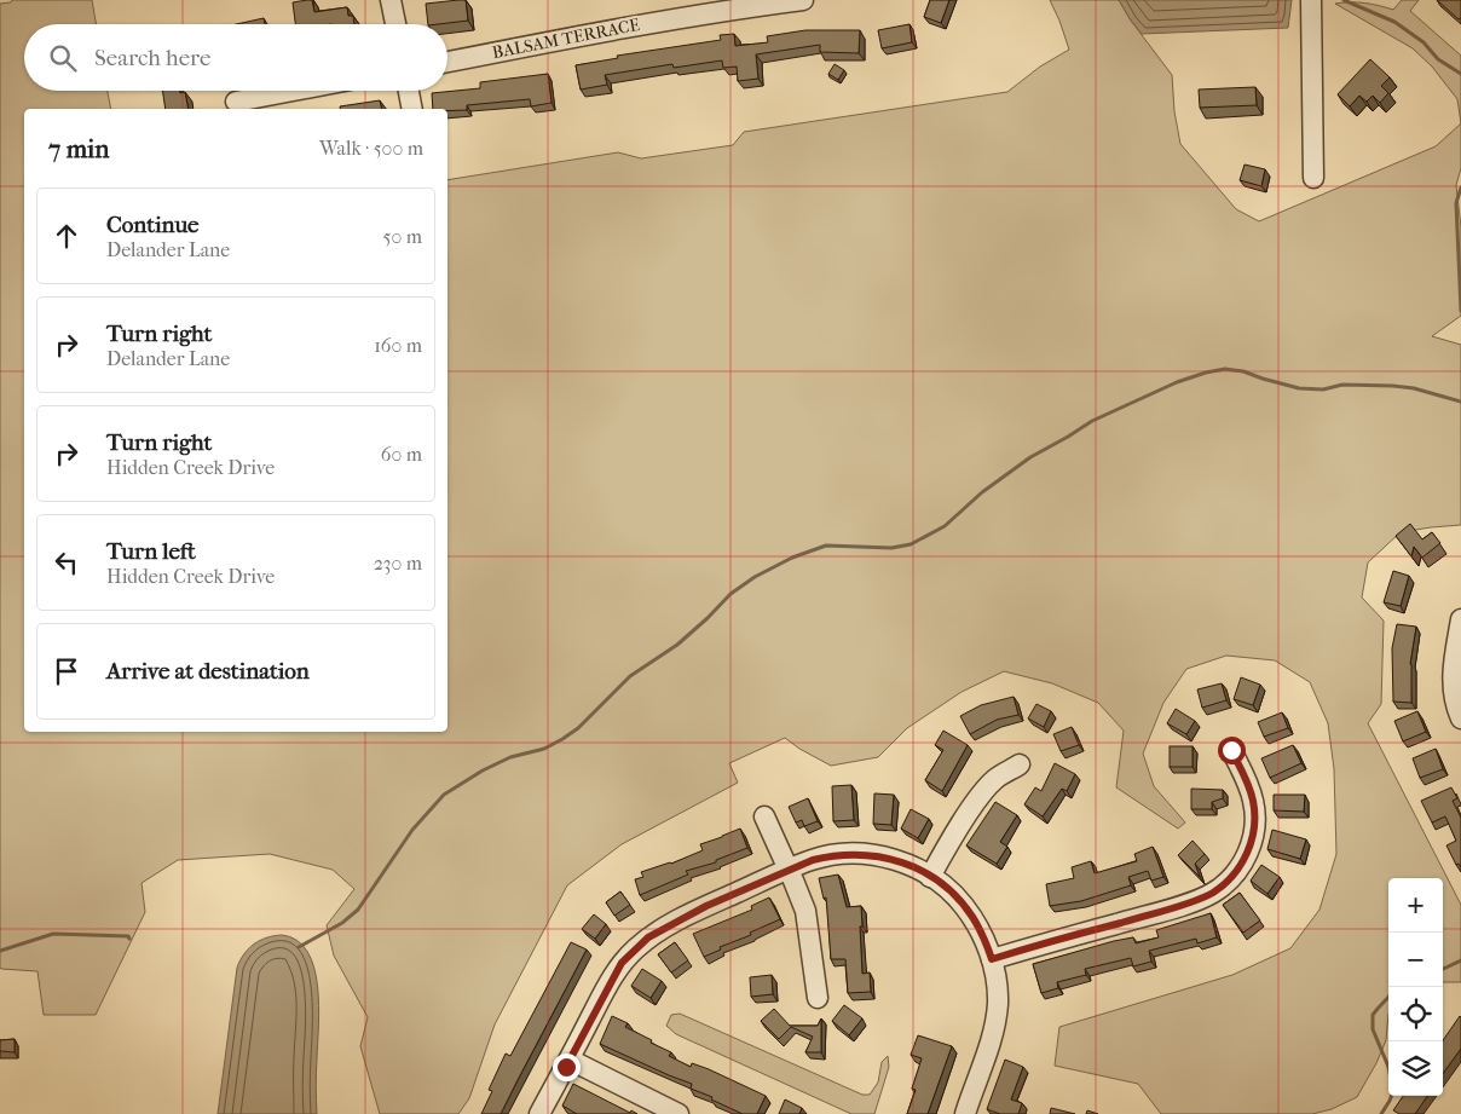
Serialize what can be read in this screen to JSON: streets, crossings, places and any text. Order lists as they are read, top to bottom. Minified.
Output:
{"streets":{"street":["BALSAM TERRACE"]},"page":{"search":"Search here","heading":["7 min","Walk · 500 m"],"list":[["Continue","Delander Lane","50 m"],["Turn right","Delander Lane","160 m"],["Turn right","Hidden Creek Drive","60 m"],["Turn left","Hidden Creek Drive","230 m"],"Arrive at destination"],"map_buttons":["+","−"]}}
